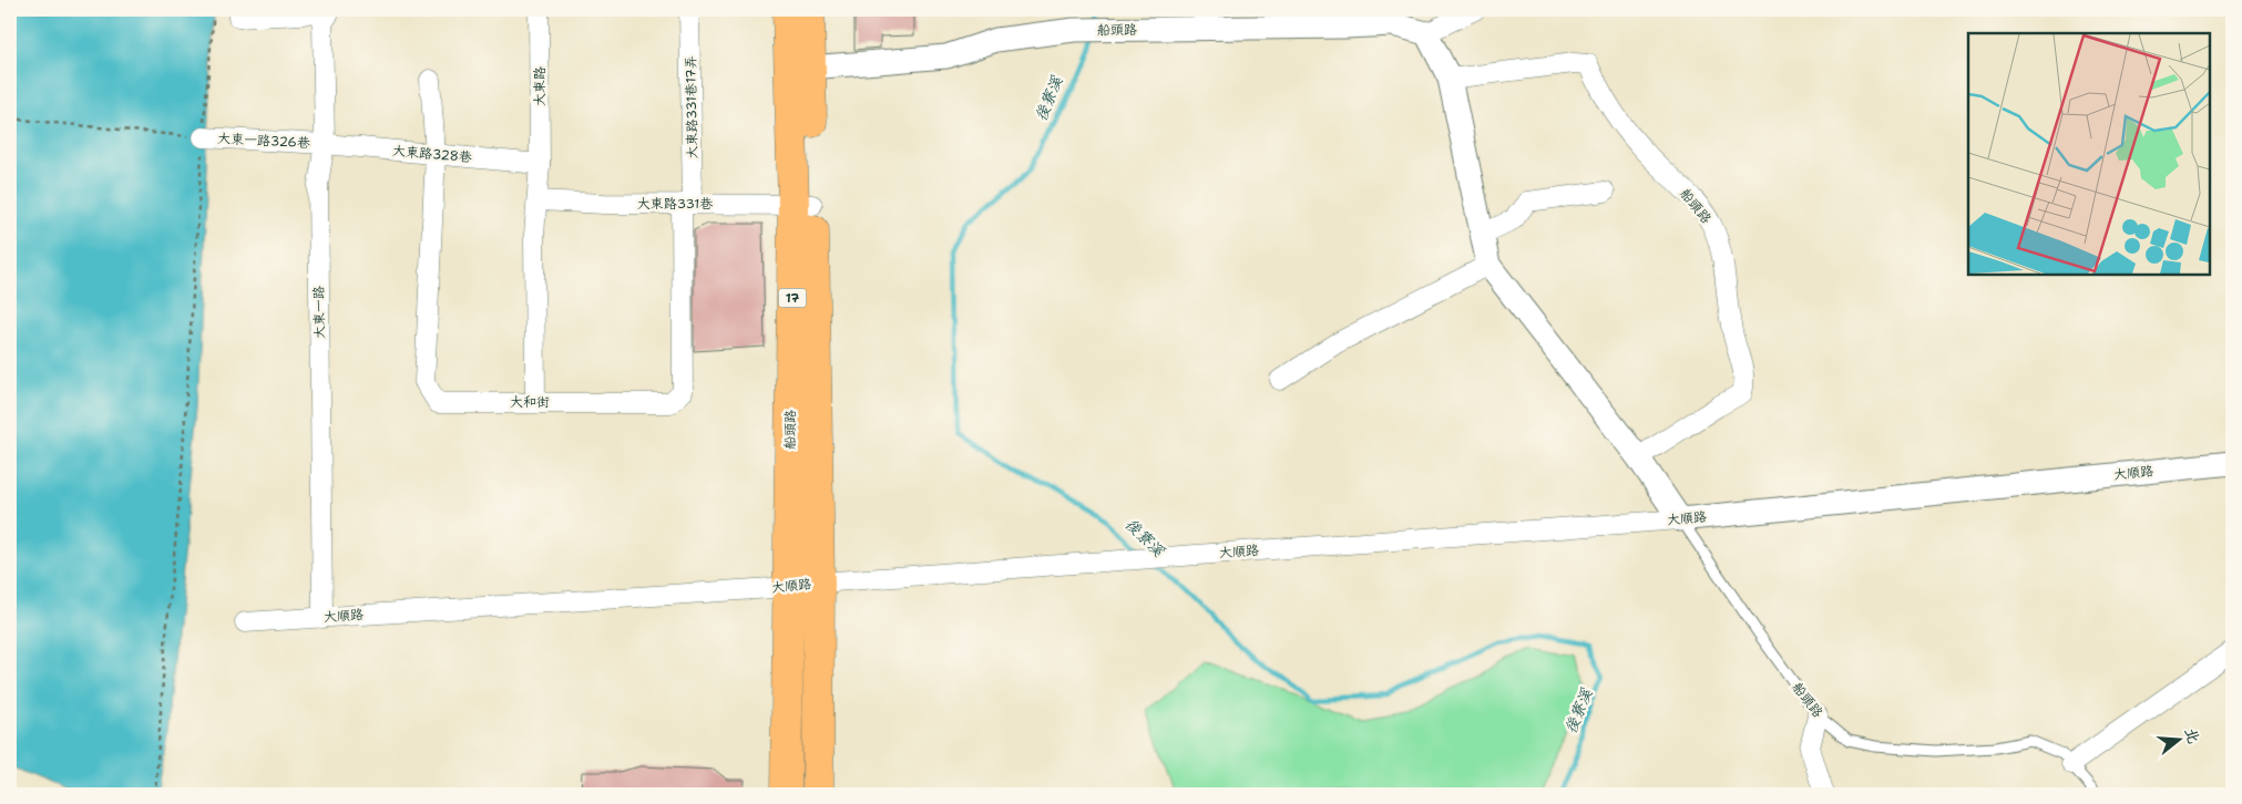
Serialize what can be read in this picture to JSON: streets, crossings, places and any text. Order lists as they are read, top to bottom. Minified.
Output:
{"streets":{"main road":["船頭路","17"],"street":["大東路","大東路331巷17弄","大東一路326巷","大東路328巷","大東路331巷","大東一路","大和街","大順路"]},"crossings":[["船頭路","大東路331巷"],["船頭路","大順路"],["大東路","大東路328巷"],["大東路","大東路331巷"],["大東路","大和街"],["大東路331巷17弄","大東路331巷"],["大東路331巷17弄","大和街"],["大東一路326巷","大東路328巷"],["大東一路326巷","大東一路"],["大東路328巷","大東一路"],["大東路328巷","大和街"],["大東路331巷","大和街"],["大東一路","大順路"]],"water":["後寮溪"],"north":"right"}
